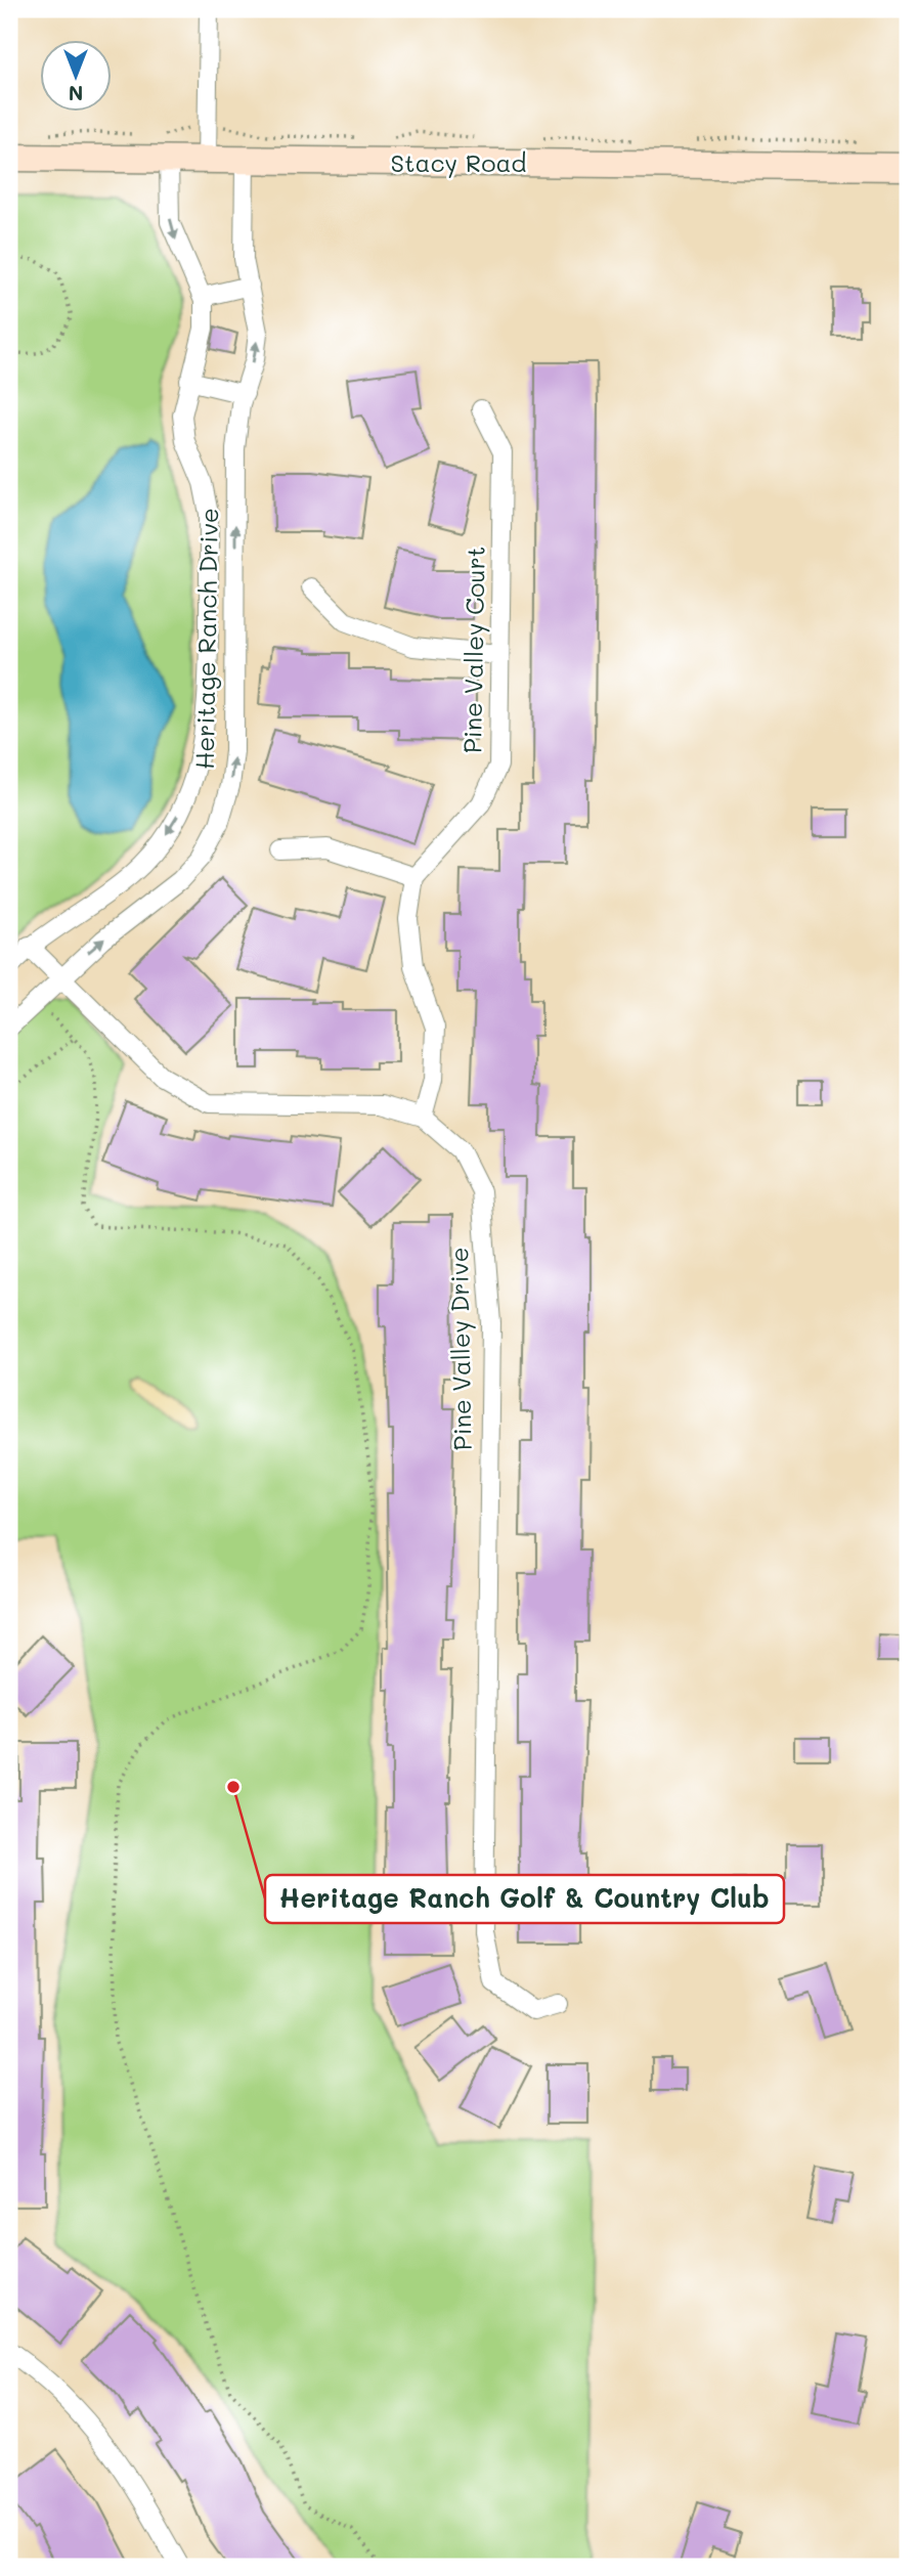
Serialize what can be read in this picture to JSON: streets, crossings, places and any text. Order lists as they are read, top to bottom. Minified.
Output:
{"streets":{"main road":["Stacy Road"],"street":["Heritage Ranch Drive","Pine Valley Court","Pine Valley Drive"]},"crossings":[["Stacy Road","Heritage Ranch Drive"],["Heritage Ranch Drive","Pine Valley Drive"]],"places":["Heritage Ranch Golf & Country Club"],"north":"bottom"}
